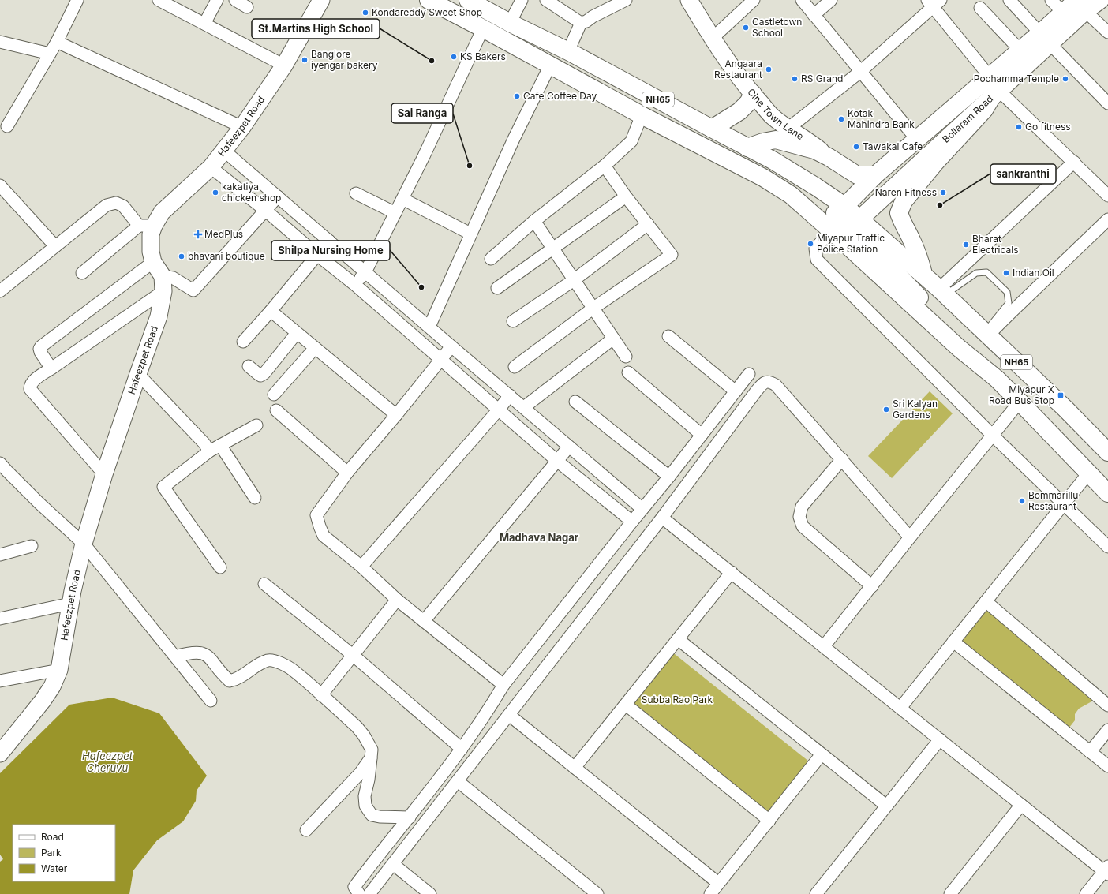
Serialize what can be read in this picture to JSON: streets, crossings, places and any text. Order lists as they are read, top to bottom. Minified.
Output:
{"streets":{"main road":["NH65","Bollaram Road"],"street":["Cine Town Lane","Hafeezpet Road"]},"crossings":[["NH65","Bollaram Road"]],"districts":["Madhava Nagar"],"water":["Hafeezpet Cheruvu"],"parks":["Subba Rao Park"],"places":{"other":["Kondareddy Sweet Shop","Castletown School","KS Bakers","Banglore iyengar bakery","St.Martins High School","Angaara Restaurant","RS Grand","Pochamma Temple","Cafe Coffee Day","Kotak Mahindra Bank","Go fitness","Tawakal Cafe","Sai Ranga","kakatiya chicken shop","Naren Fitness","sankranthi","Miyapur Traffic Police Station","Bharat Electricals","bhavani boutique","Indian Oil","Shilpa Nursing Home","Sri Kalyan Gardens","Bommarillu Restaurant"],"health":["MedPlus"],"transit":["Miyapur X Road Bus Stop"]},"legend":["Road","Park","Water"]}
